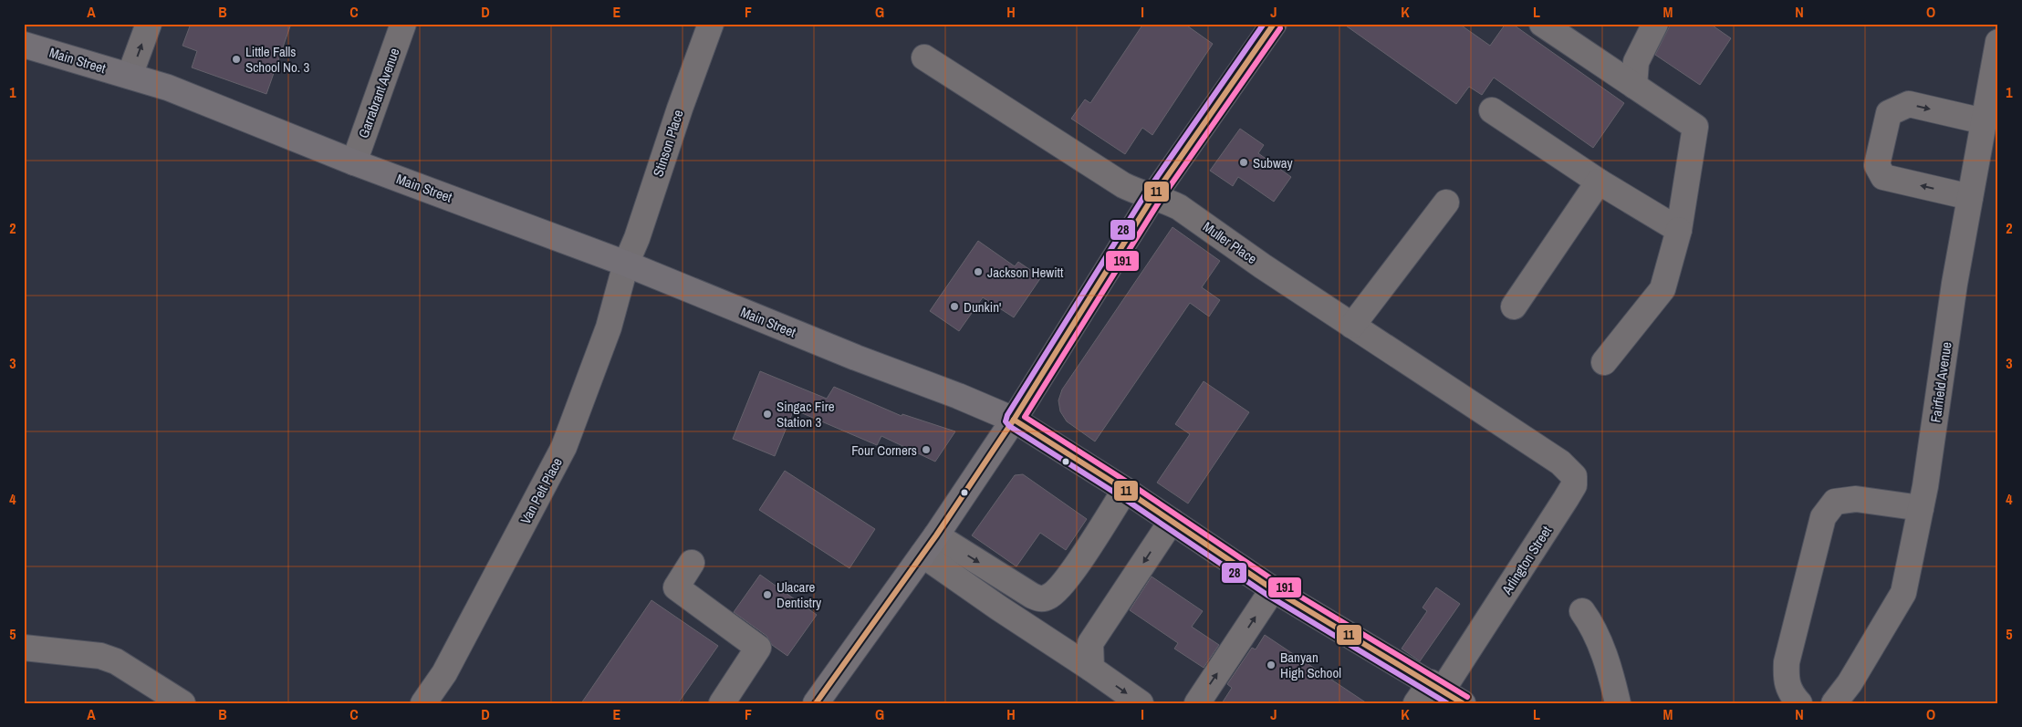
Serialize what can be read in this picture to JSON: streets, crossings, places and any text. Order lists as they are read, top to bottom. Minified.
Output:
{"streets":{"main road":["Main Street"],"street":["Garrabrant Avenue","Stinson Place","Muller Place","Fairfield Avenue","Van Pelt Place","Arlington Street"]},"crossings":[["Main Street","Garrabrant Avenue"],["Main Street","Stinson Place"],["Main Street","Van Pelt Place"],["Main Street","Arlington Street"],["Stinson Place","Van Pelt Place"],["Muller Place","Arlington Street"]],"places":["Little Falls School No. 3","Subway","Jackson Hewitt","Dunkin'","Singac Fire Station 3","Four Corners","Ulacare Dentistry","Banyan High School"],"lines":["transit line 11","transit line 28","transit line 191"],"grid":{"columns":["A","B","C","D","E","F","G","H","I","J","K","L","M","N","O"],"rows":["1","2","3","4","5"]}}
